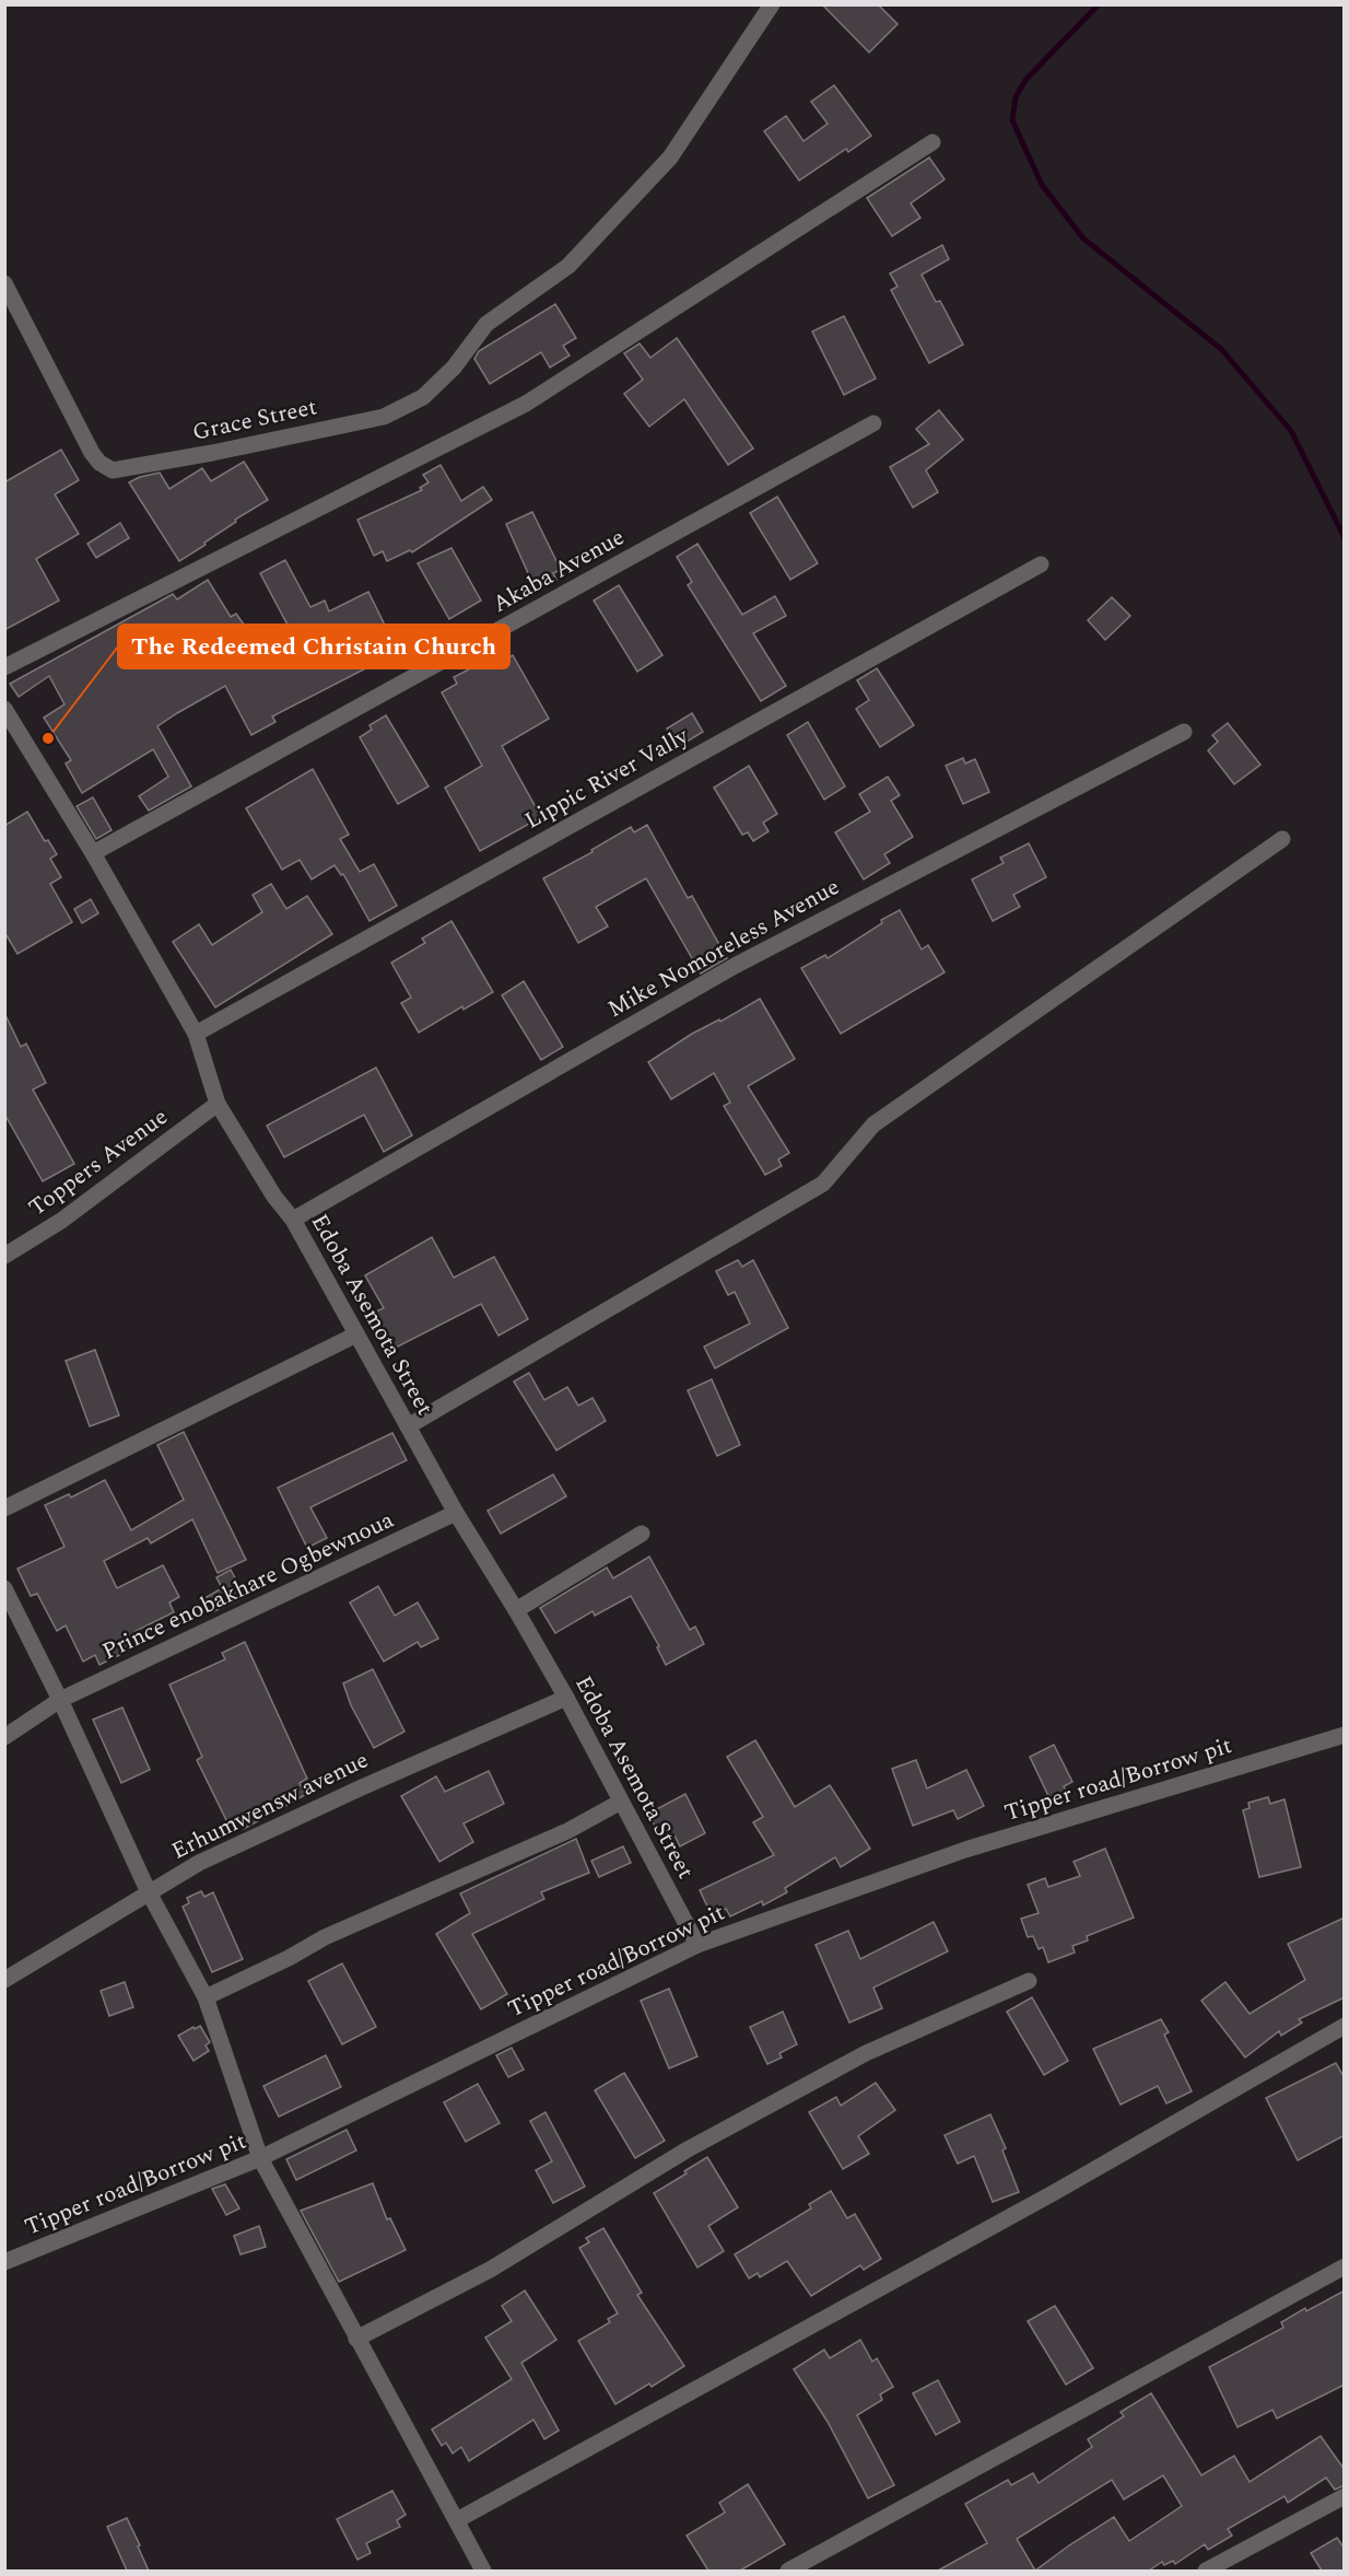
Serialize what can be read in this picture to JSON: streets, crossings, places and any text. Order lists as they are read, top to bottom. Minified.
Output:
{"streets":{"street":["Grace Street","Akaba Avenue","Lippic River Vally","Mike Nomoreless Avenue","Toppers Avenue","Edoba Asemota Street","Prince enobakhare Ogbewnoua","Tipper road/Borrow pit","Erhumwensw avenue"]},"crossings":[["Akaba Avenue","Edoba Asemota Street"],["Lippic River Vally","Edoba Asemota Street"],["Mike Nomoreless Avenue","Edoba Asemota Street"],["Toppers Avenue","Edoba Asemota Street"],["Edoba Asemota Street","Prince enobakhare Ogbewnoua"],["Edoba Asemota Street","Tipper road/Borrow pit"],["Edoba Asemota Street","Erhumwensw avenue"]],"places":["The Redeemed Christain Church"]}
